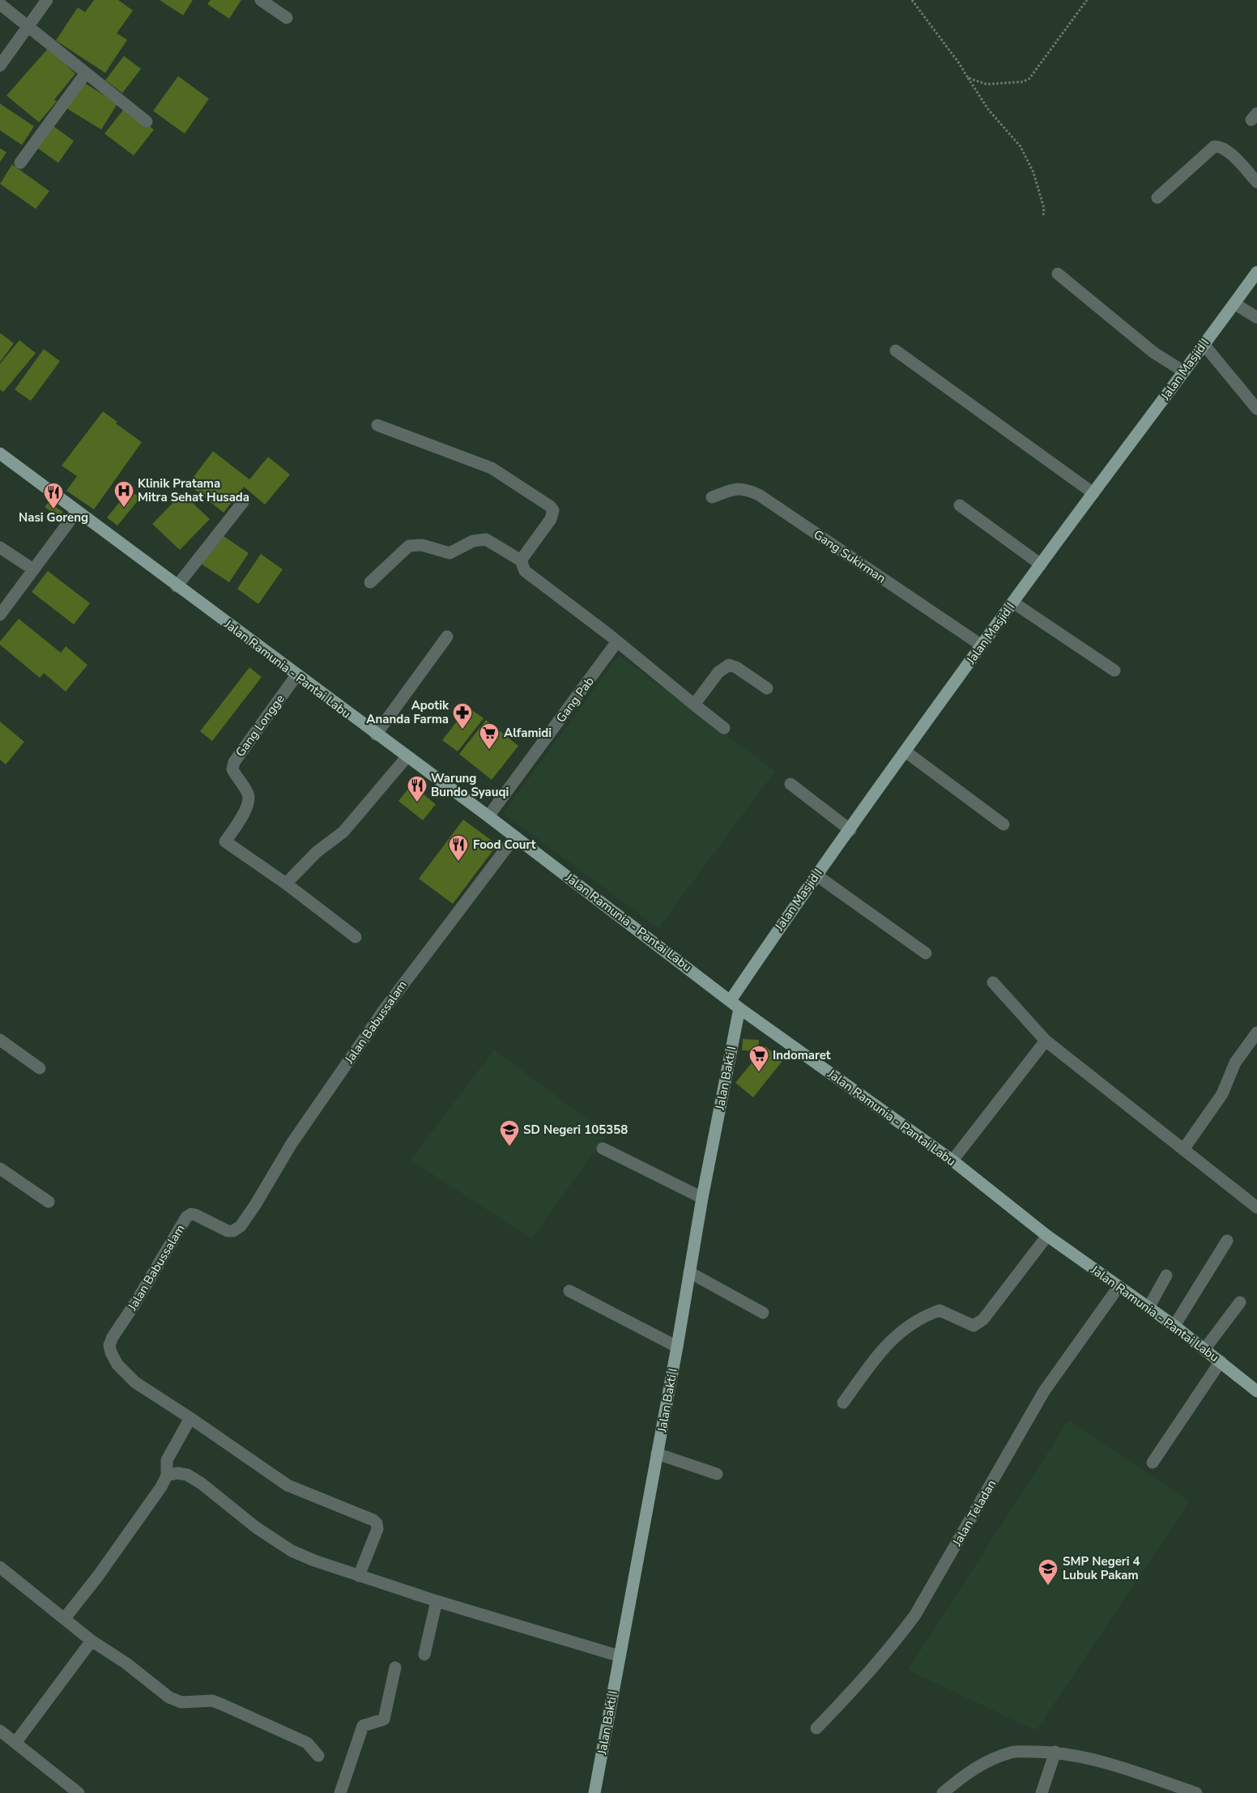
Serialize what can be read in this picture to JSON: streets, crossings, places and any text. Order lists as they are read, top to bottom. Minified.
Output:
{"streets":{"main road":["Jalan Masjid I","Jalan Ramunia - Pantai Labu","Jalan Bakti I"],"street":["Gang Sukirman","Gang Pab","Gang Longge","Jalan Babussalam","Jalan Teladan"]},"crossings":[["Jalan Masjid I","Gang Sukirman"],["Jalan Masjid I","Jalan Ramunia - Pantai Labu"],["Jalan Masjid I","Jalan Bakti I"],["Jalan Ramunia - Pantai Labu","Gang Pab"],["Jalan Ramunia - Pantai Labu","Gang Longge"],["Jalan Ramunia - Pantai Labu","Jalan Babussalam"],["Jalan Ramunia - Pantai Labu","Jalan Bakti I"],["Jalan Ramunia - Pantai Labu","Jalan Teladan"]],"places":{"hospital":["Klinik Pratama Mitra Sehat Husada"],"restaurant":["Nasi Goreng","Warung Bundo Syauqi","Food Court"],"pharmacy":["Apotik Ananda Farma"],"supermarket":["Alfamidi","Indomaret"],"school or university":["SD Negeri 105358","SMP Negeri 4 Lubuk Pakam"]}}
